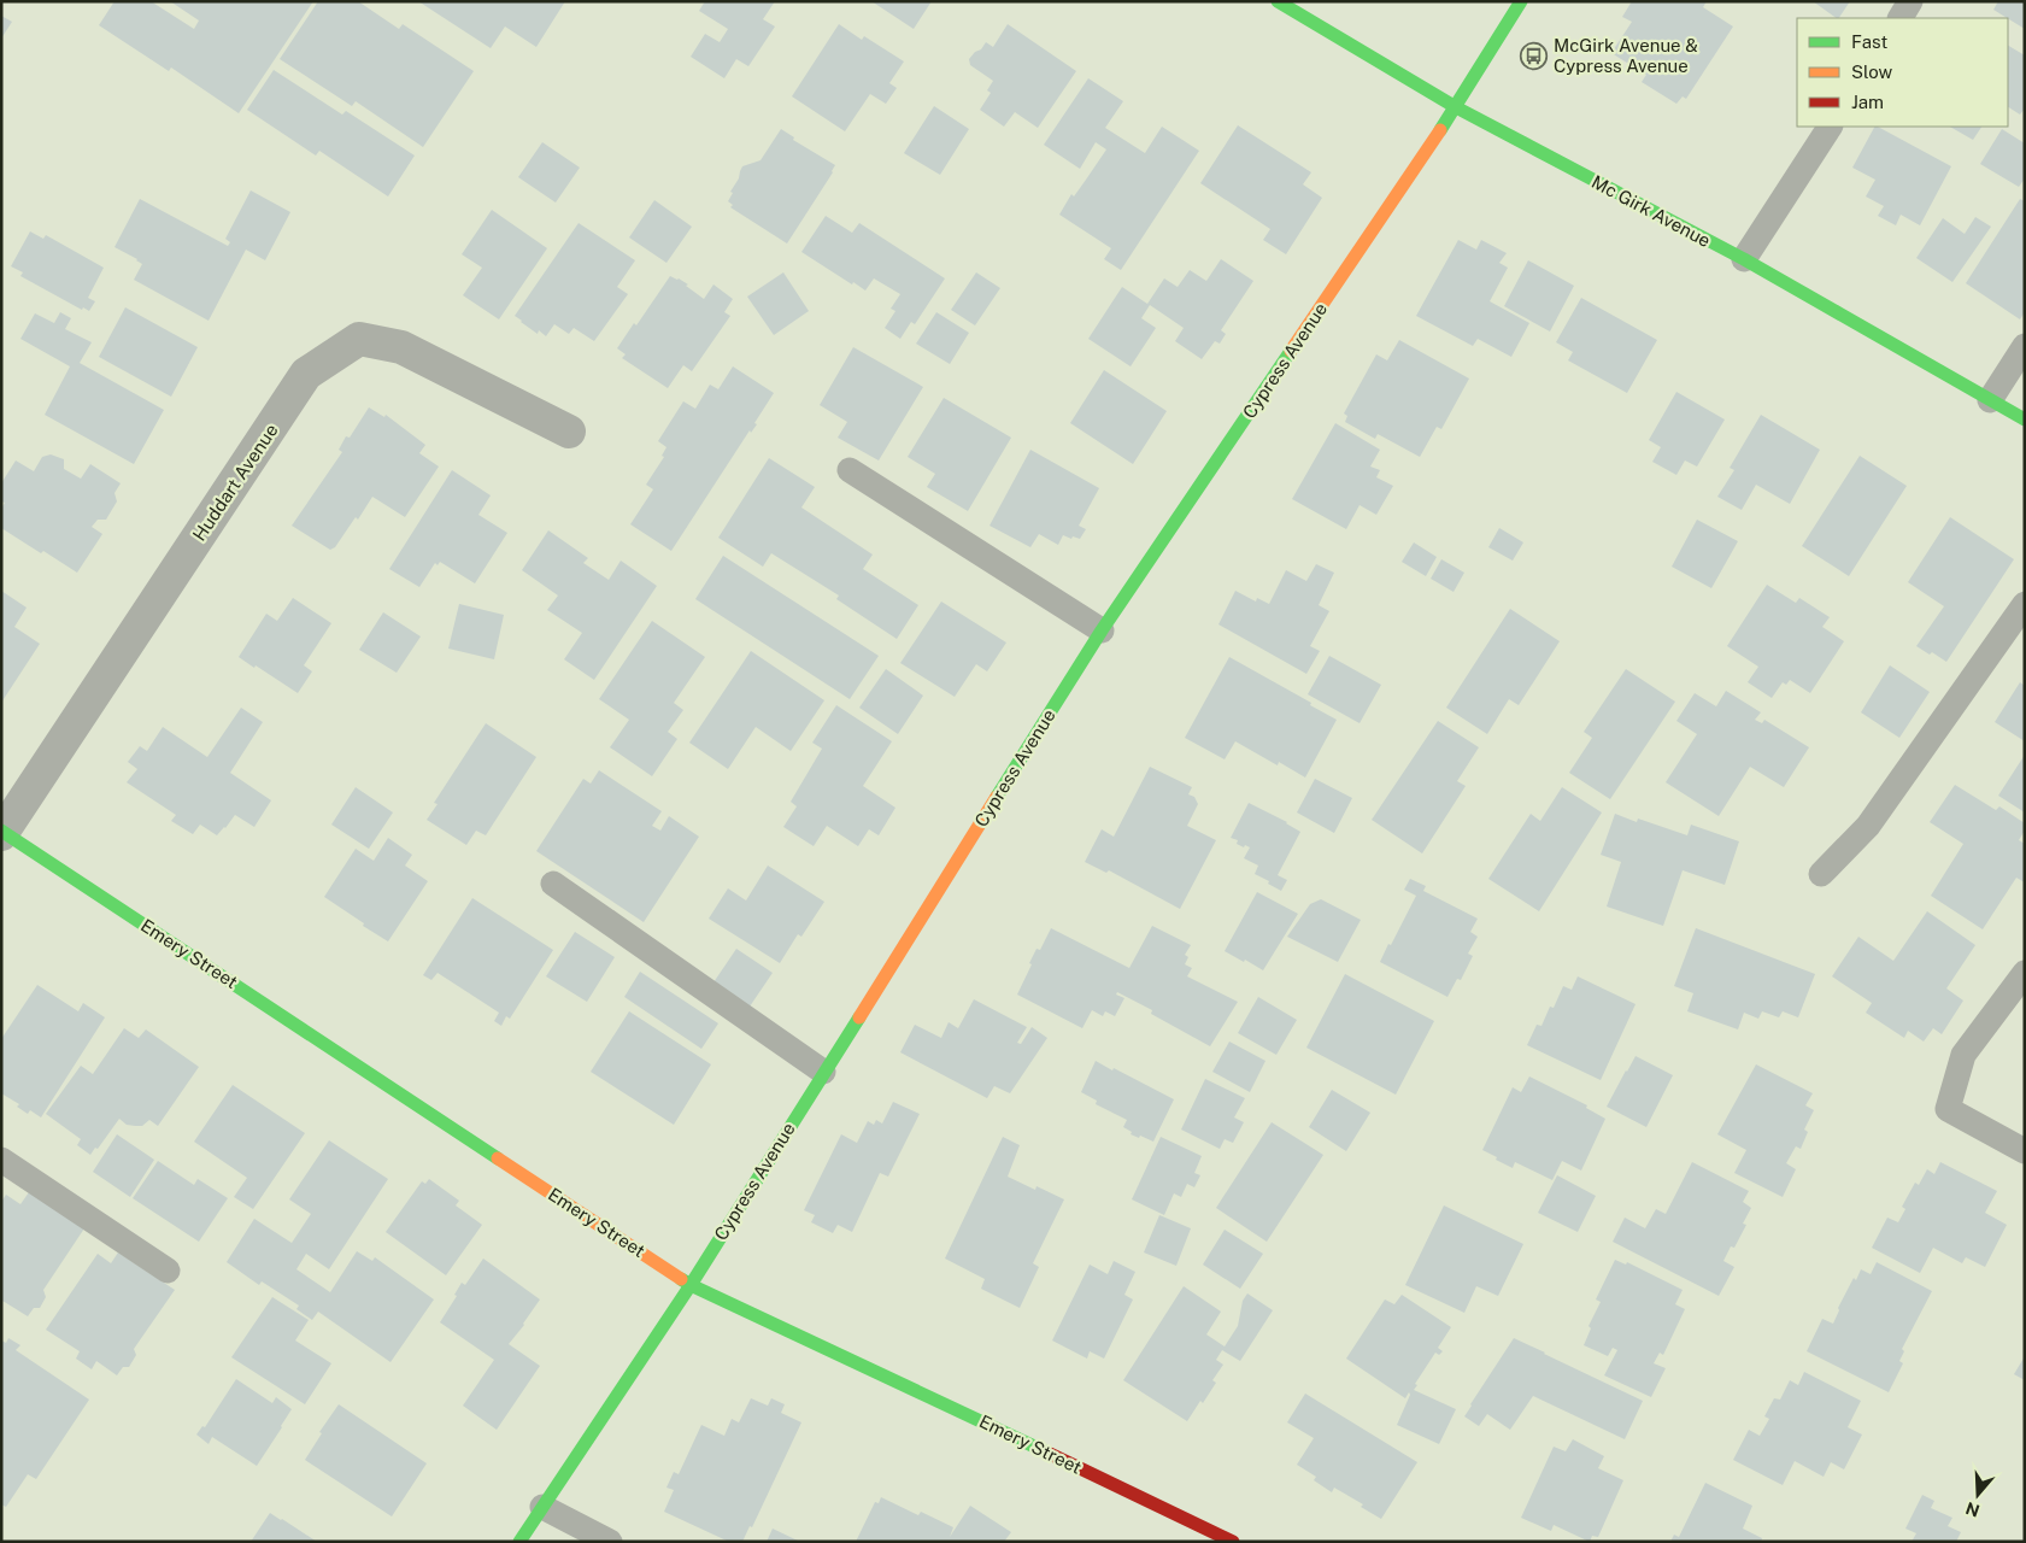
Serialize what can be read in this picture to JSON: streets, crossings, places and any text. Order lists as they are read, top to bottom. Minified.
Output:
{"streets":{"street":["Mc Girk Avenue","Cypress Avenue","Huddart Avenue","Emery Street"]},"crossings":[["Mc Girk Avenue","Cypress Avenue"],["Cypress Avenue","Emery Street"],["Huddart Avenue","Emery Street"]],"places":{"bus stop":["McGirk Avenue & Cypress Avenue"]},"legend":["Fast","Slow","Jam"],"north":"bottom"}
